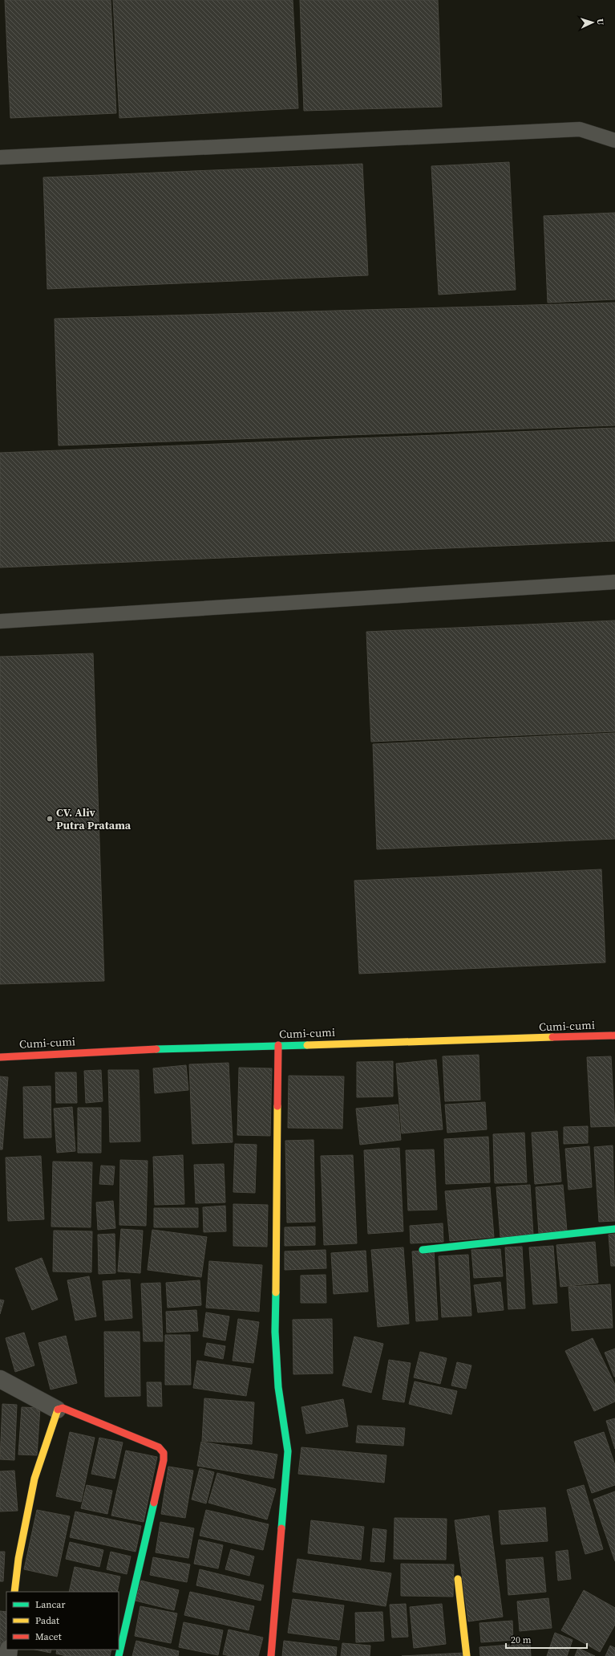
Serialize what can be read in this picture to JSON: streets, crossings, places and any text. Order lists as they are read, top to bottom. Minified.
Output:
{"streets":{"street":["Cumi-cumi"]},"places":["CV. Aliv Putra Pratama"],"legend":["Lancar","Padat","Macet"],"scale_bar":"20 m","north":"right"}
